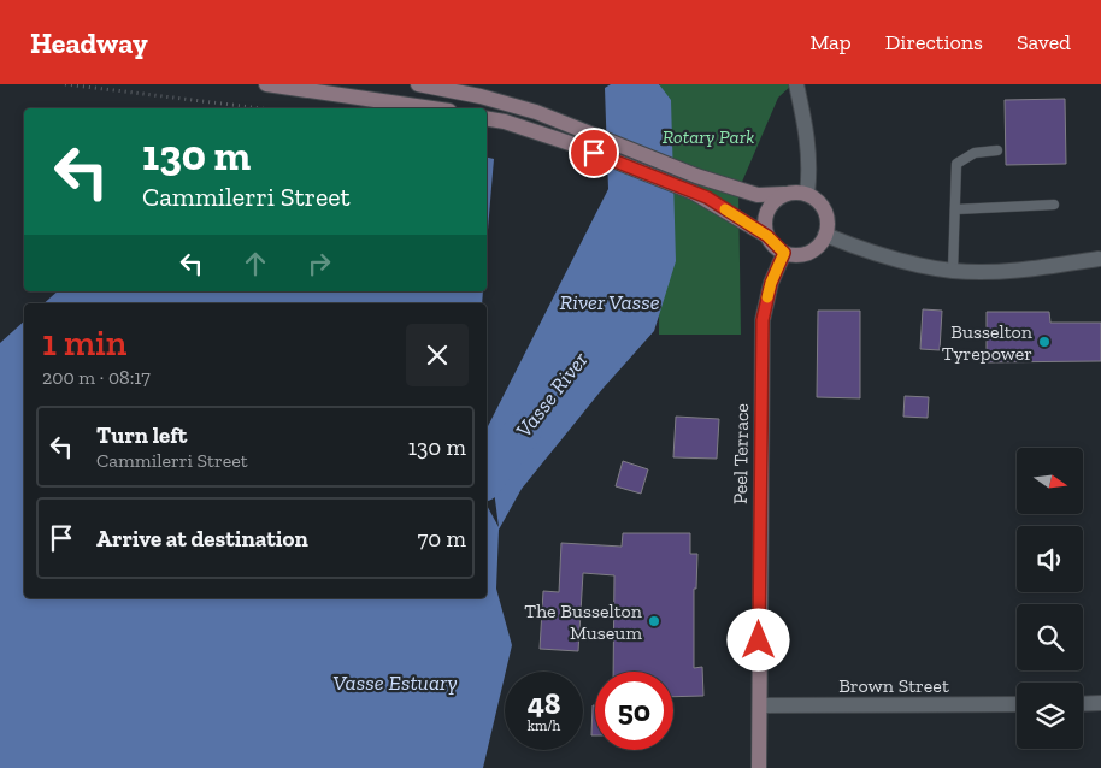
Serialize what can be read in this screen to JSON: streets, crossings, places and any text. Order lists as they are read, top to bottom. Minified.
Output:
{"streets":{"main road":["Peel Terrace"],"street":["Brown Street"]},"crossings":[["Peel Terrace","Brown Street"]],"water":["River Vasse","Vasse River","Vasse Estuary"],"parks":["Rotary Park"],"places":["Busselton Tyrepower","The Busselton Museum"],"north":"right","page":{"header":"Headway","nav":["Map","Directions","Saved"],"turn":["130 m","Cammilerri Street"],"heading":["1 min","200 m · 08:17"],"list":[{"name":"Turn left","note":"Cammilerri Street","value":"130 m"},{"name":"Arrive at destination","value":"70 m"}],"speed":"48 km/h","limit":"50"}}
